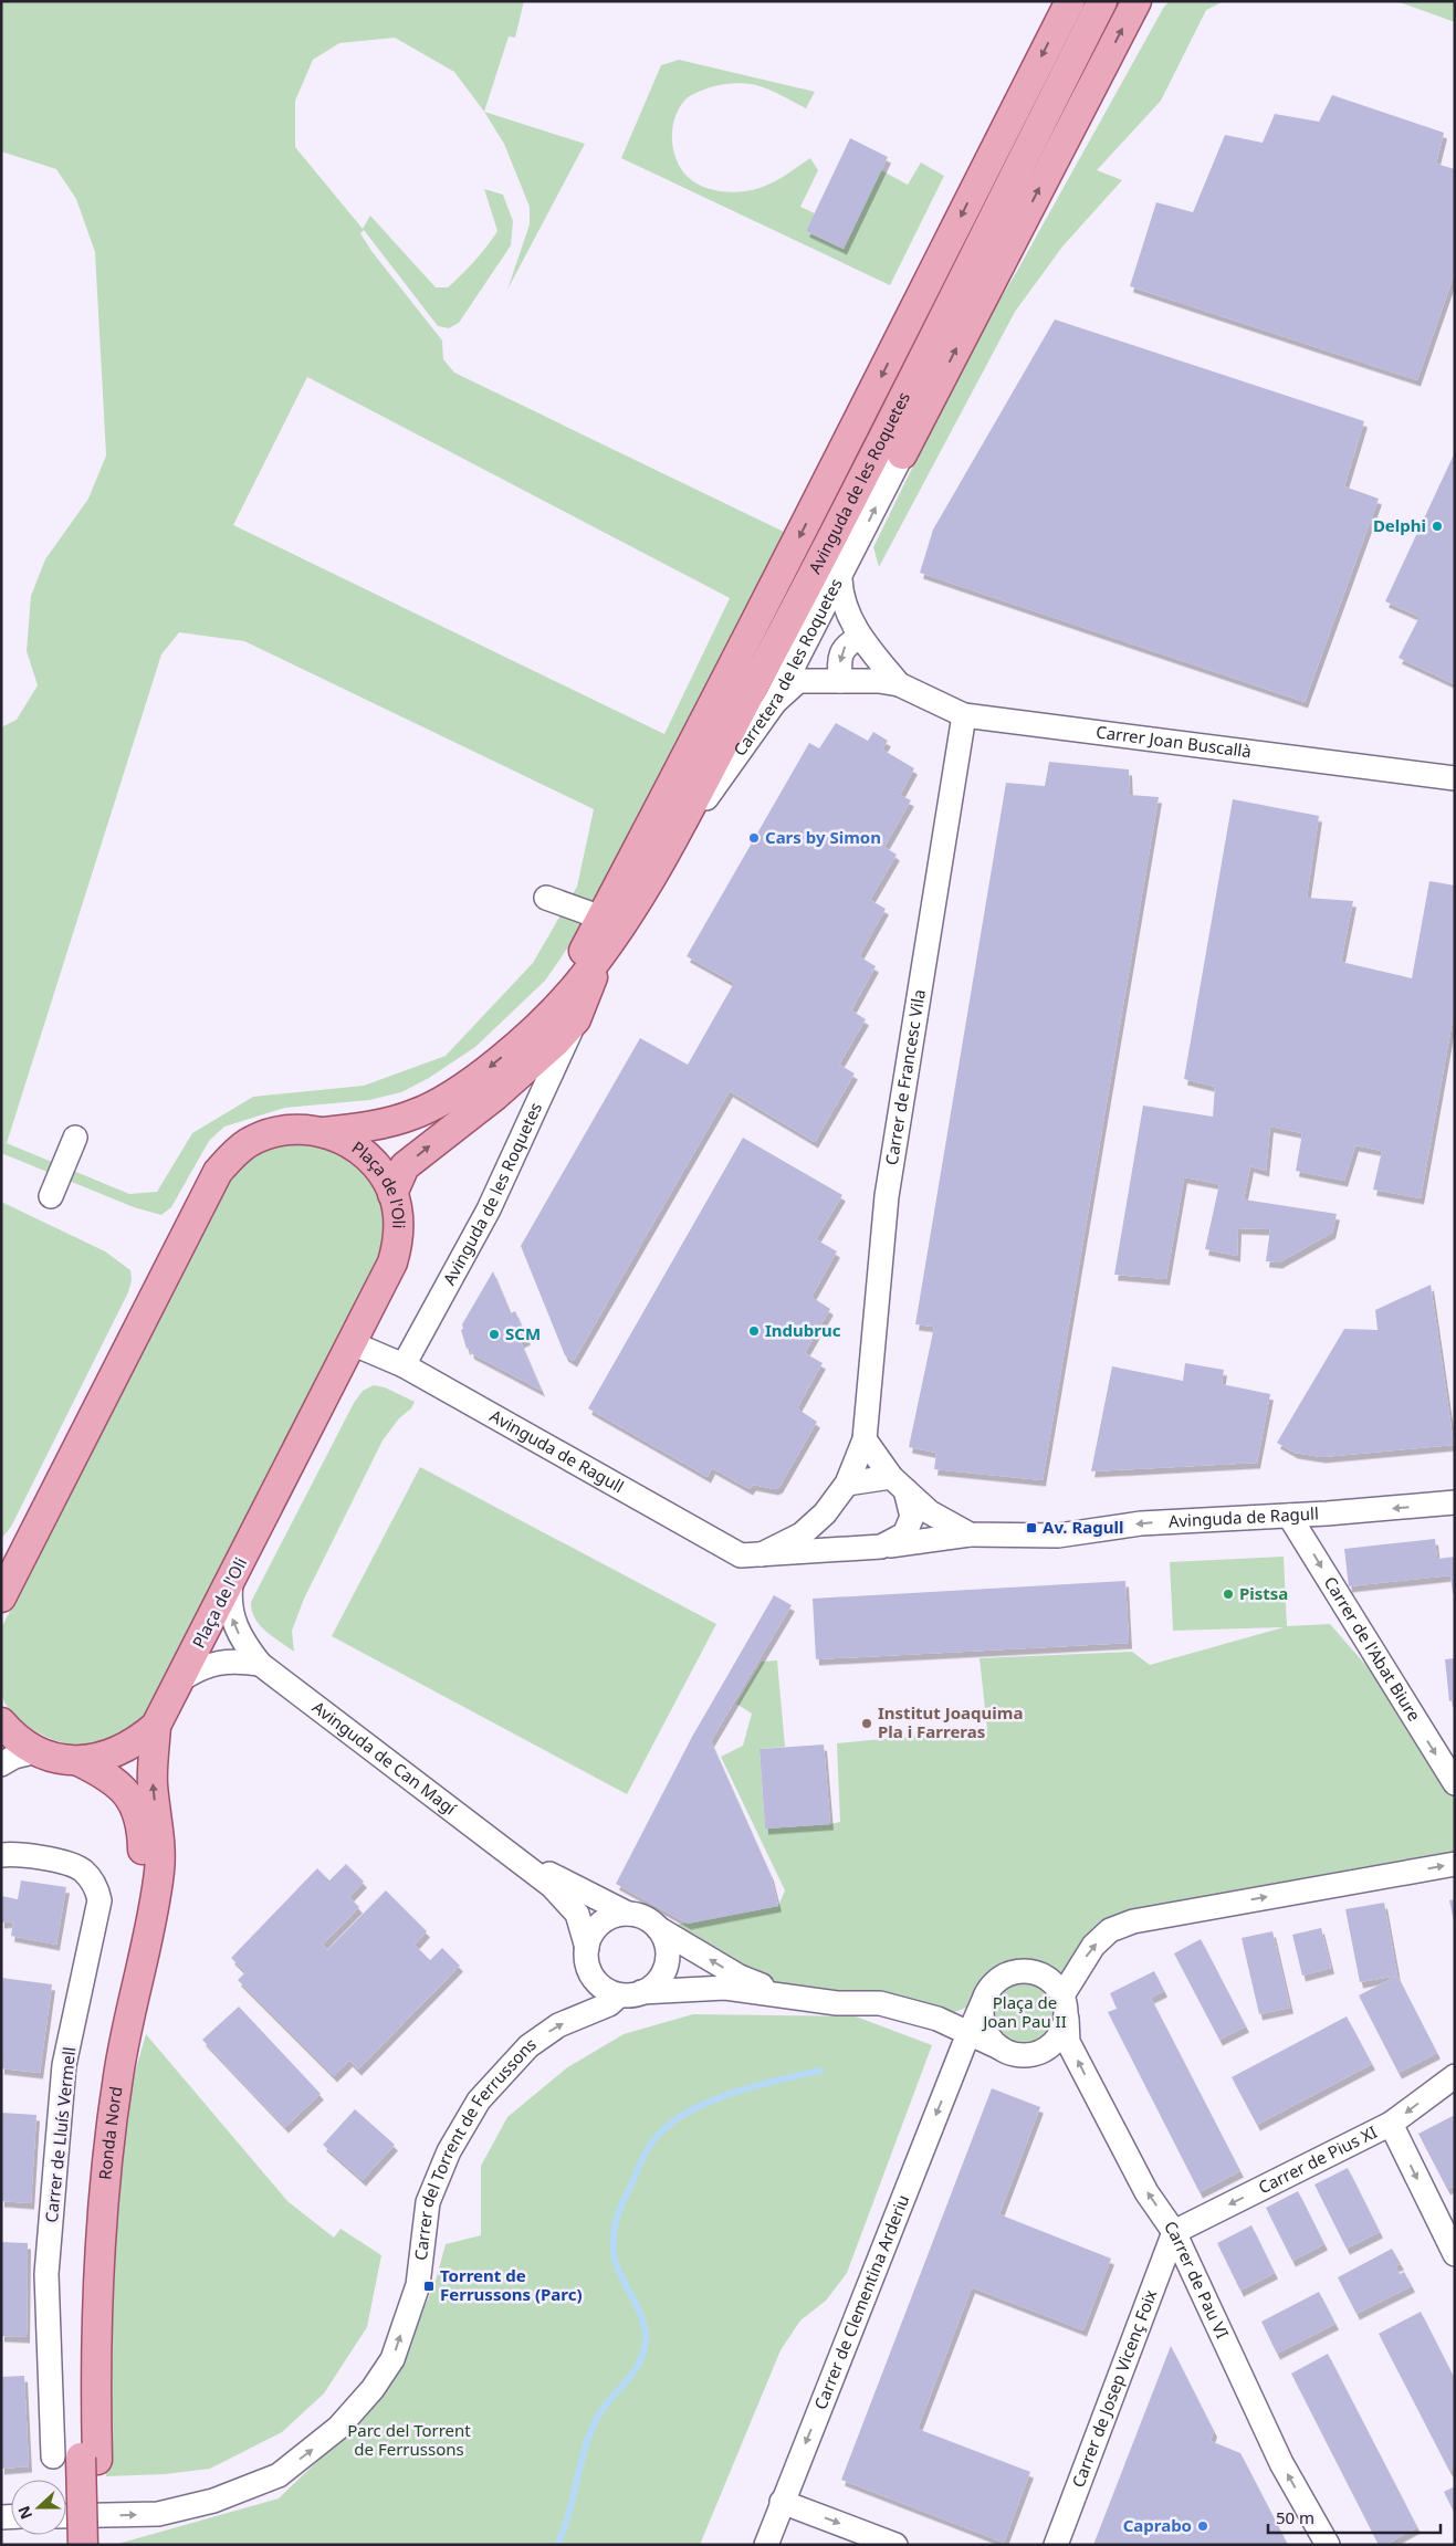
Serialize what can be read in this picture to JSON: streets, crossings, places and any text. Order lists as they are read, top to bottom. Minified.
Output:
{"streets":{"main road":["Avinguda de les Roquetes","Plaça de l'Oli","Ronda Nord"],"street":["Carretera de les Roquetes","Carrer Joan Buscallà","Carrer de Francesc Vila","Avinguda de Ragull","Carrer de l'Abat Biure","Avinguda de Can Magí","Carrer de Lluís Vermell","Carrer del Torrent de Ferrussons","Carrer de Pius XI","Carrer de Pau VI","Carrer de Clementina Arderiu","Carrer de Josep Vicenç Foix"]},"crossings":[["Avinguda de les Roquetes","Carretera de les Roquetes"],["Avinguda de les Roquetes","Plaça de l'Oli"],["Avinguda de les Roquetes","Avinguda de Ragull"],["Carretera de les Roquetes","Carrer Joan Buscallà"],["Carrer Joan Buscallà","Carrer de Francesc Vila"],["Plaça de l'Oli","Avinguda de Ragull"],["Plaça de l'Oli","Avinguda de Can Magí"],["Plaça de l'Oli","Ronda Nord"],["Avinguda de Ragull","Carrer de l'Abat Biure"],["Avinguda de Can Magí","Carrer del Torrent de Ferrussons"],["Ronda Nord","Carrer de Lluís Vermell"],["Carrer de Pius XI","Carrer de Pau VI"],["Carrer de Pius XI","Carrer de Josep Vicenç Foix"],["Carrer de Pau VI","Carrer de Clementina Arderiu"],["Carrer de Pau VI","Carrer de Josep Vicenç Foix"]],"one_way":["Avinguda de Ragull","Carrer de l'Abat Biure","Carrer del Torrent de Ferrussons","Carrer de Pius XI","Carrer de Pau VI","Carrer de Clementina Arderiu"],"parks":["Plaça de Joan Pau II","Parc del Torrent de Ferrussons"],"places":{"other":["Delphi","Cars by Simon","Indubruc","SCM","Pistsa","Institut Joaquima Pla i Farreras","Caprabo"],"transit":["Av. Ragull","Torrent de Ferrussons (Parc)"]},"scale_bar":"50 m","north":"left"}
